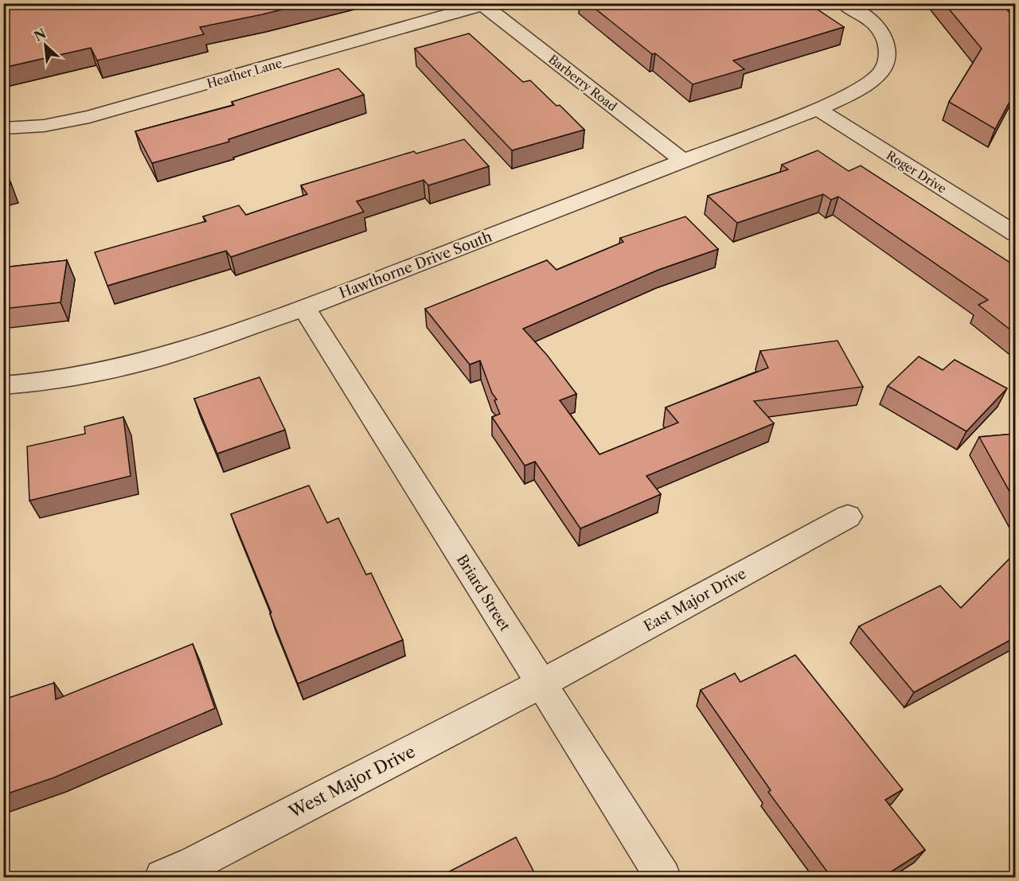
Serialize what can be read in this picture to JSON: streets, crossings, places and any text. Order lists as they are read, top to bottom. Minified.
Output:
{"streets":{"street":["Heather Lane","Barberry Road","Roger Drive","Hawthorne Drive South","Briard Street","East Major Drive","West Major Drive"]},"crossings":[["Heather Lane","Barberry Road"],["Barberry Road","Hawthorne Drive South"],["Roger Drive","Hawthorne Drive South"],["Hawthorne Drive South","Briard Street"],["Briard Street","East Major Drive"],["Briard Street","West Major Drive"],["East Major Drive","West Major Drive"]],"north":"top left"}
